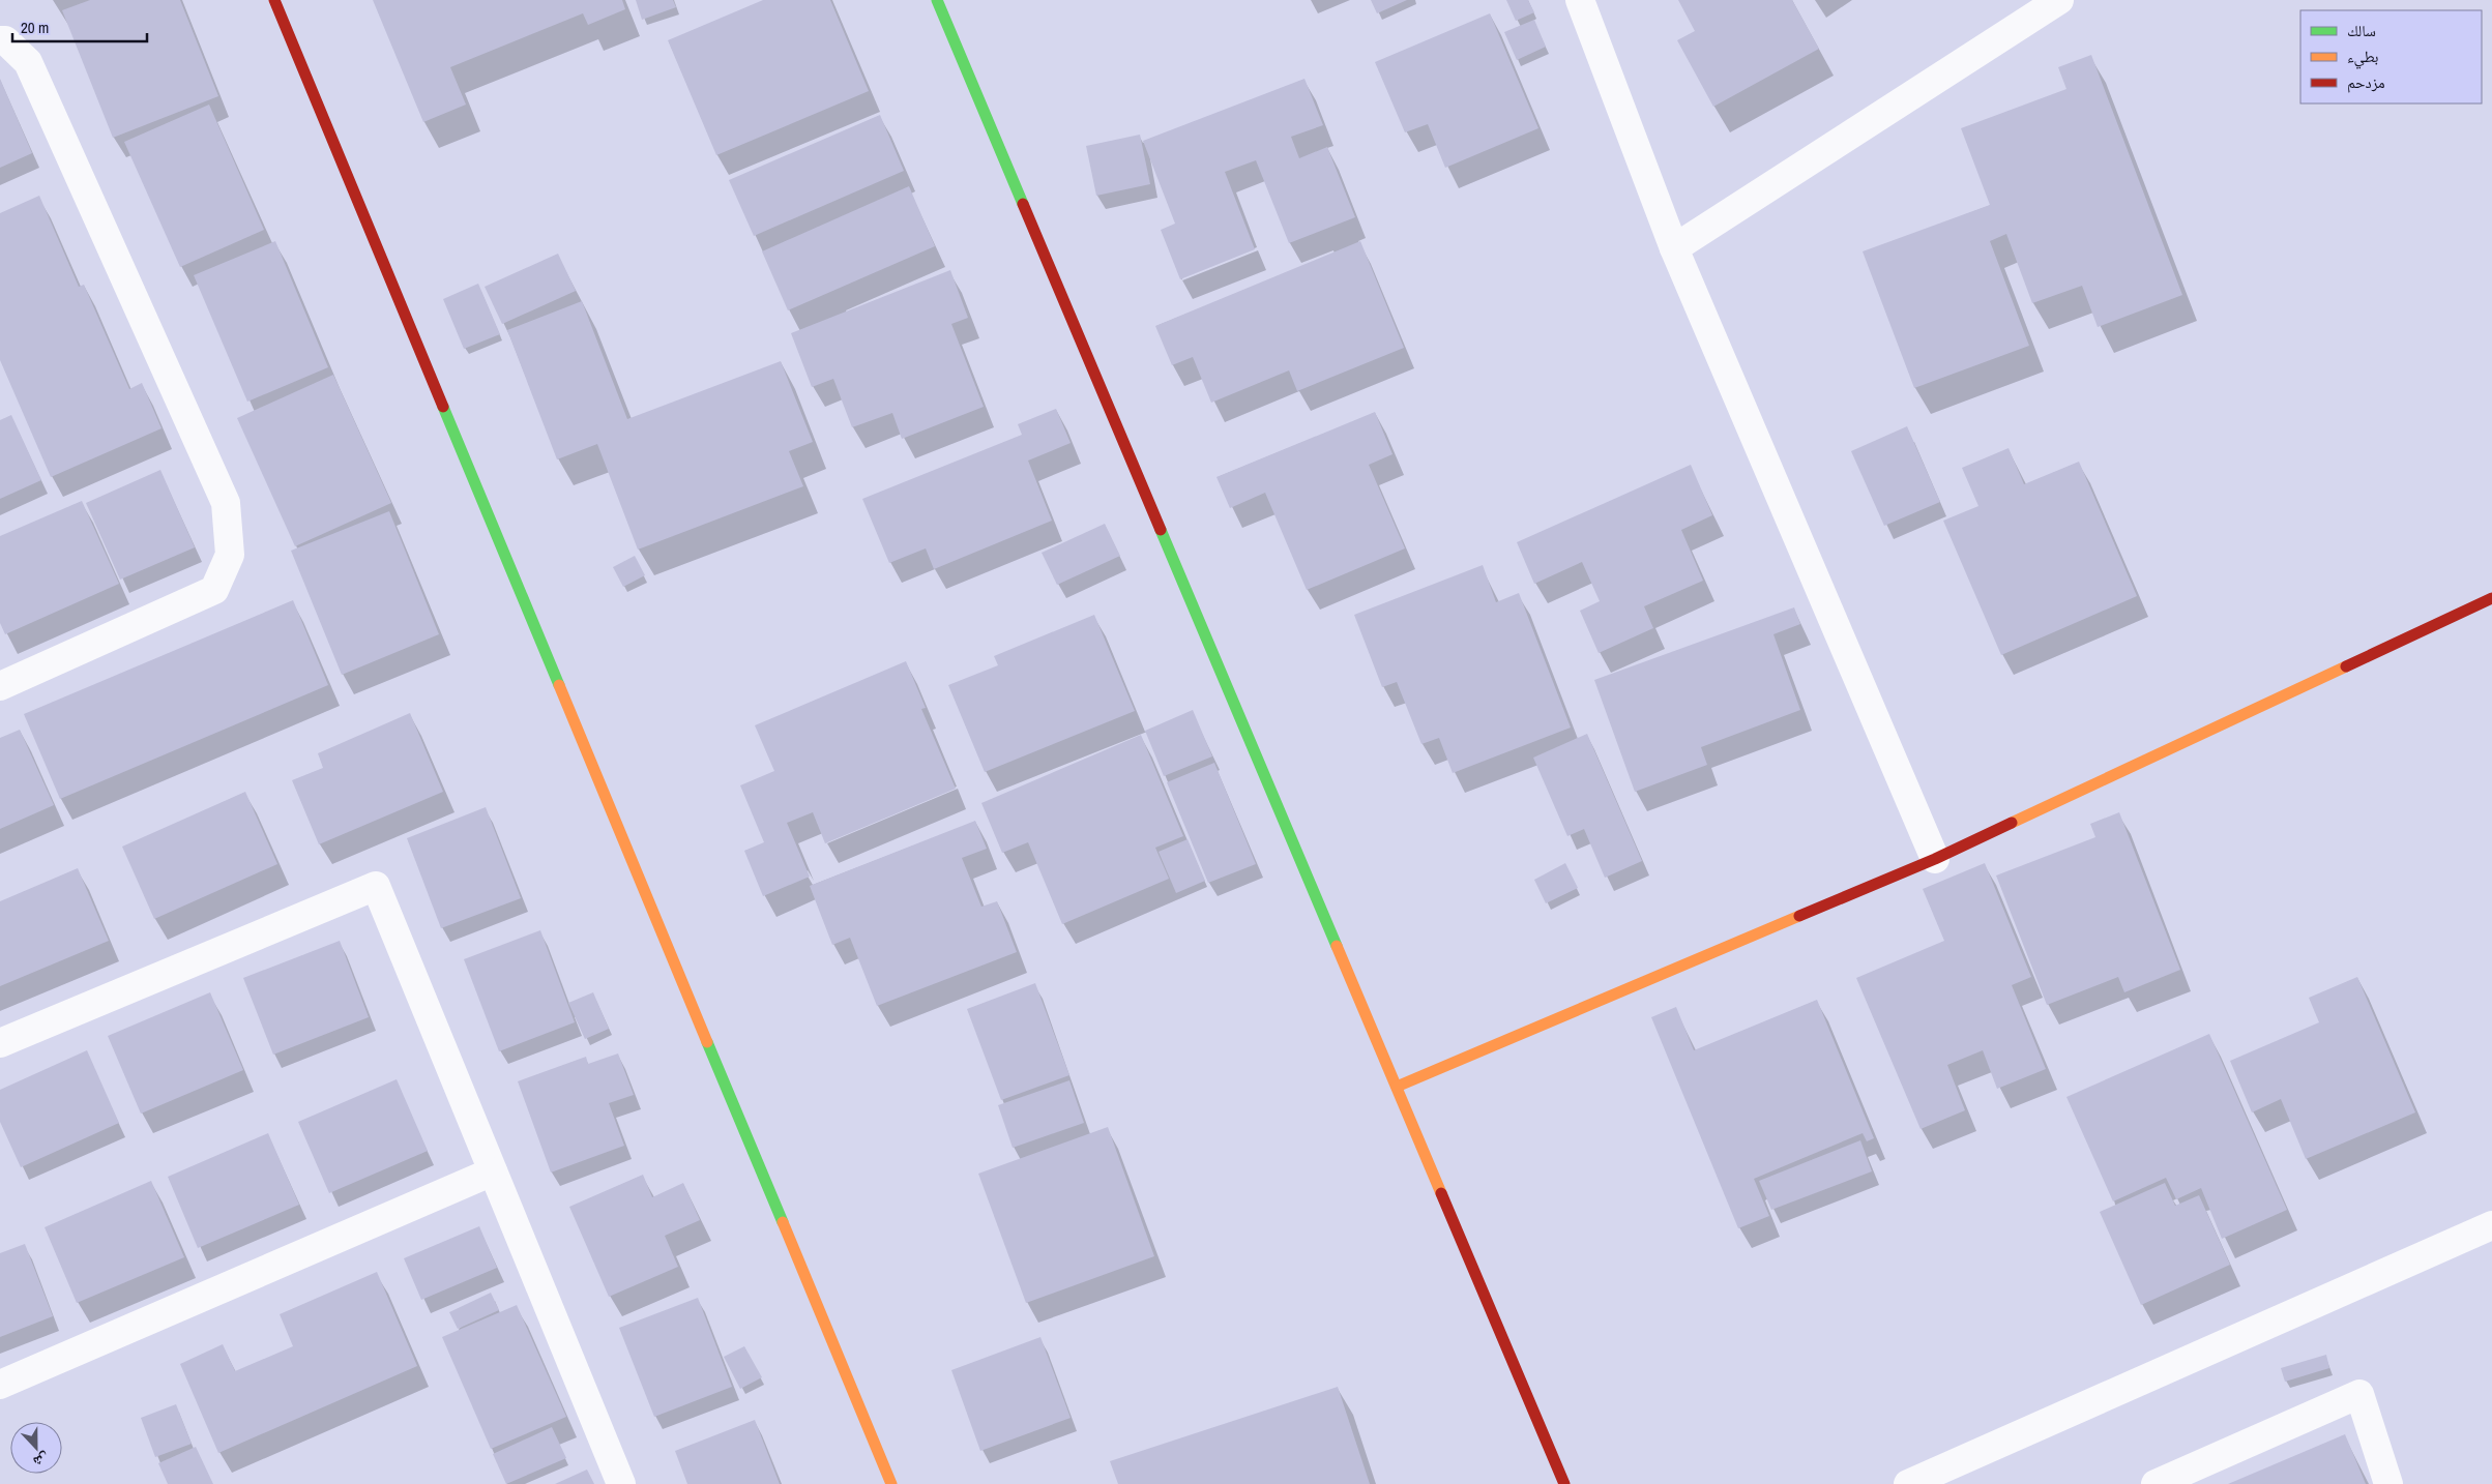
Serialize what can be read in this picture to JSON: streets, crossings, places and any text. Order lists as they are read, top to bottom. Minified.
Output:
{"legend":["سالك","بطيء","مزدحم"],"scale_bar":"20 m","north":"bottom"}
